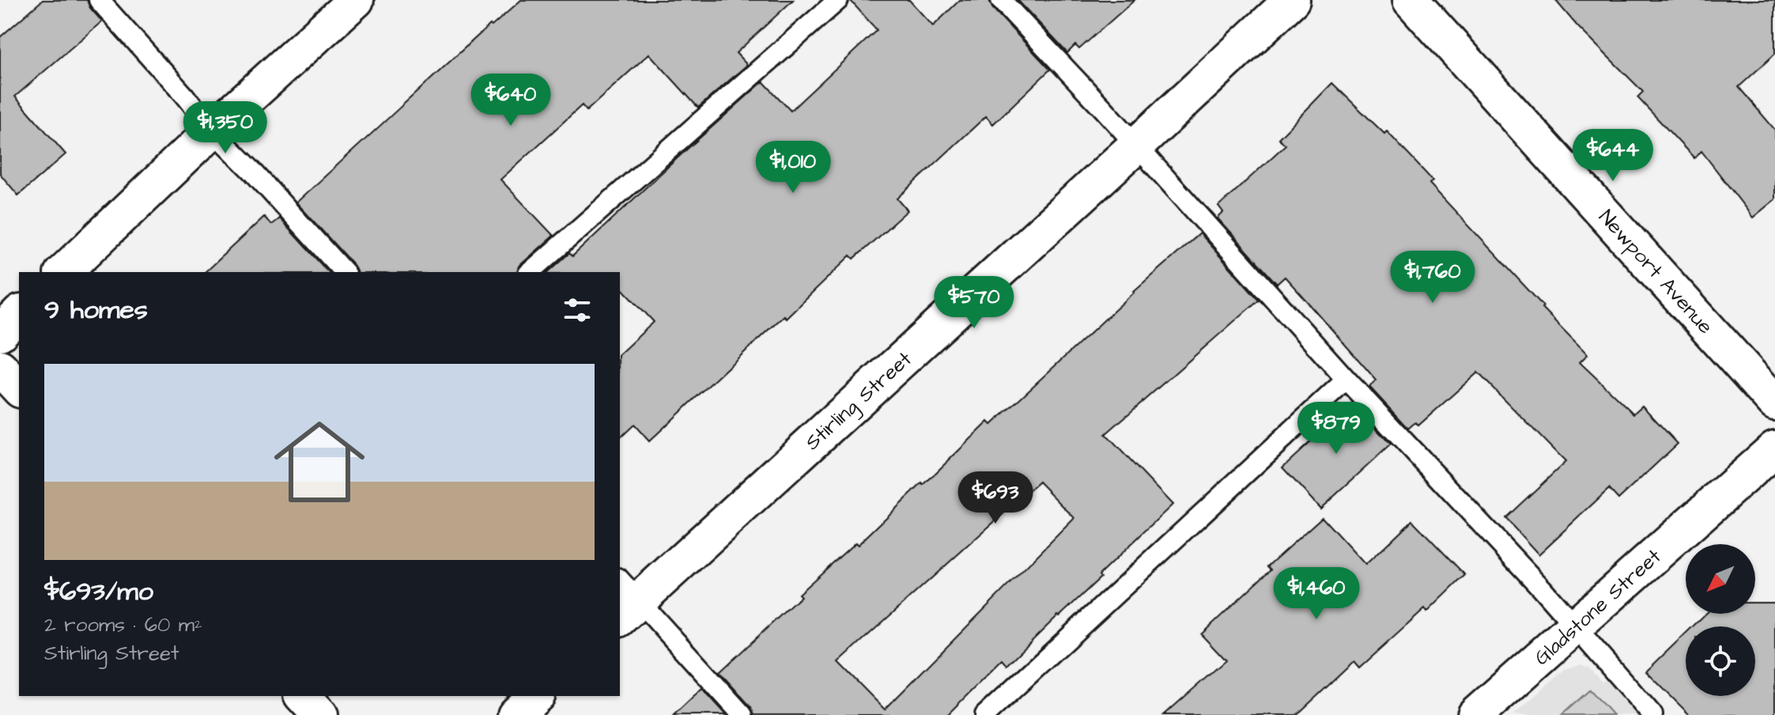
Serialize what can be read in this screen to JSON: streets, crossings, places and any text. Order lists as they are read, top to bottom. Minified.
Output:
{"streets":{"street":["Newport Avenue","Stirling Street","Gladstone Street"]},"north":"bottom left","page":{"price":["$640","$1,350","$644","$1,010","$1,760","$570","$879","$693","$1,460"],"heading":"9 homes","list":[{"name":"$693/mo","note":"2 rooms · 60 m² · Stirling Street"}]}}
